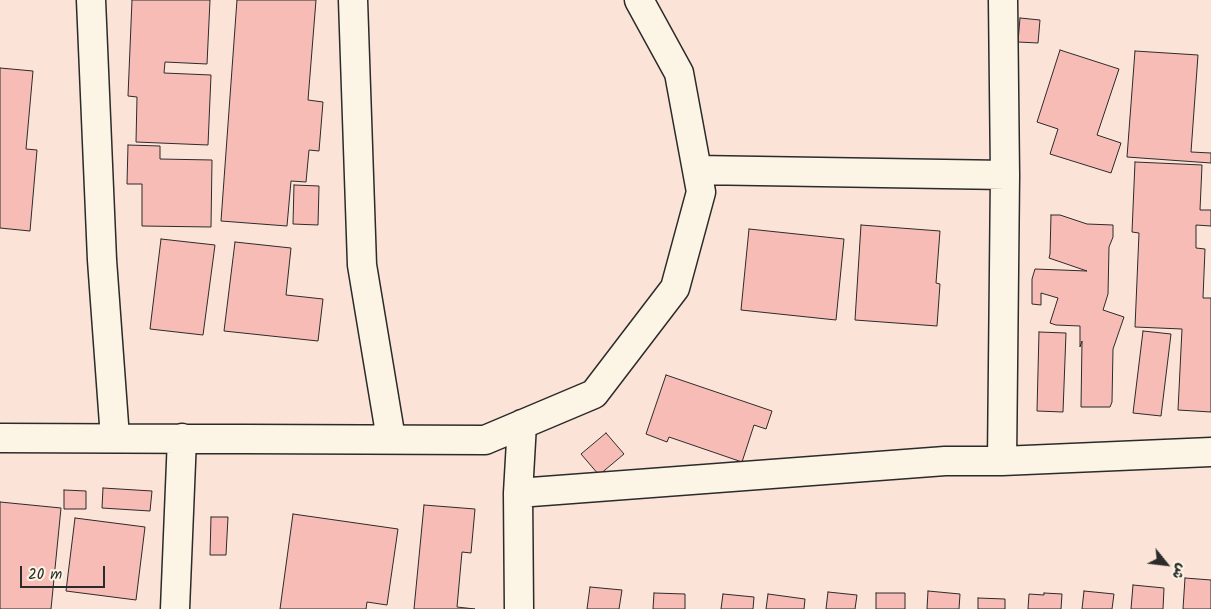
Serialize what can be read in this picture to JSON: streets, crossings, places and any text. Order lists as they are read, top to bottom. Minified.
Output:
{"scale_bar":"20 m","north":"bottom right"}
